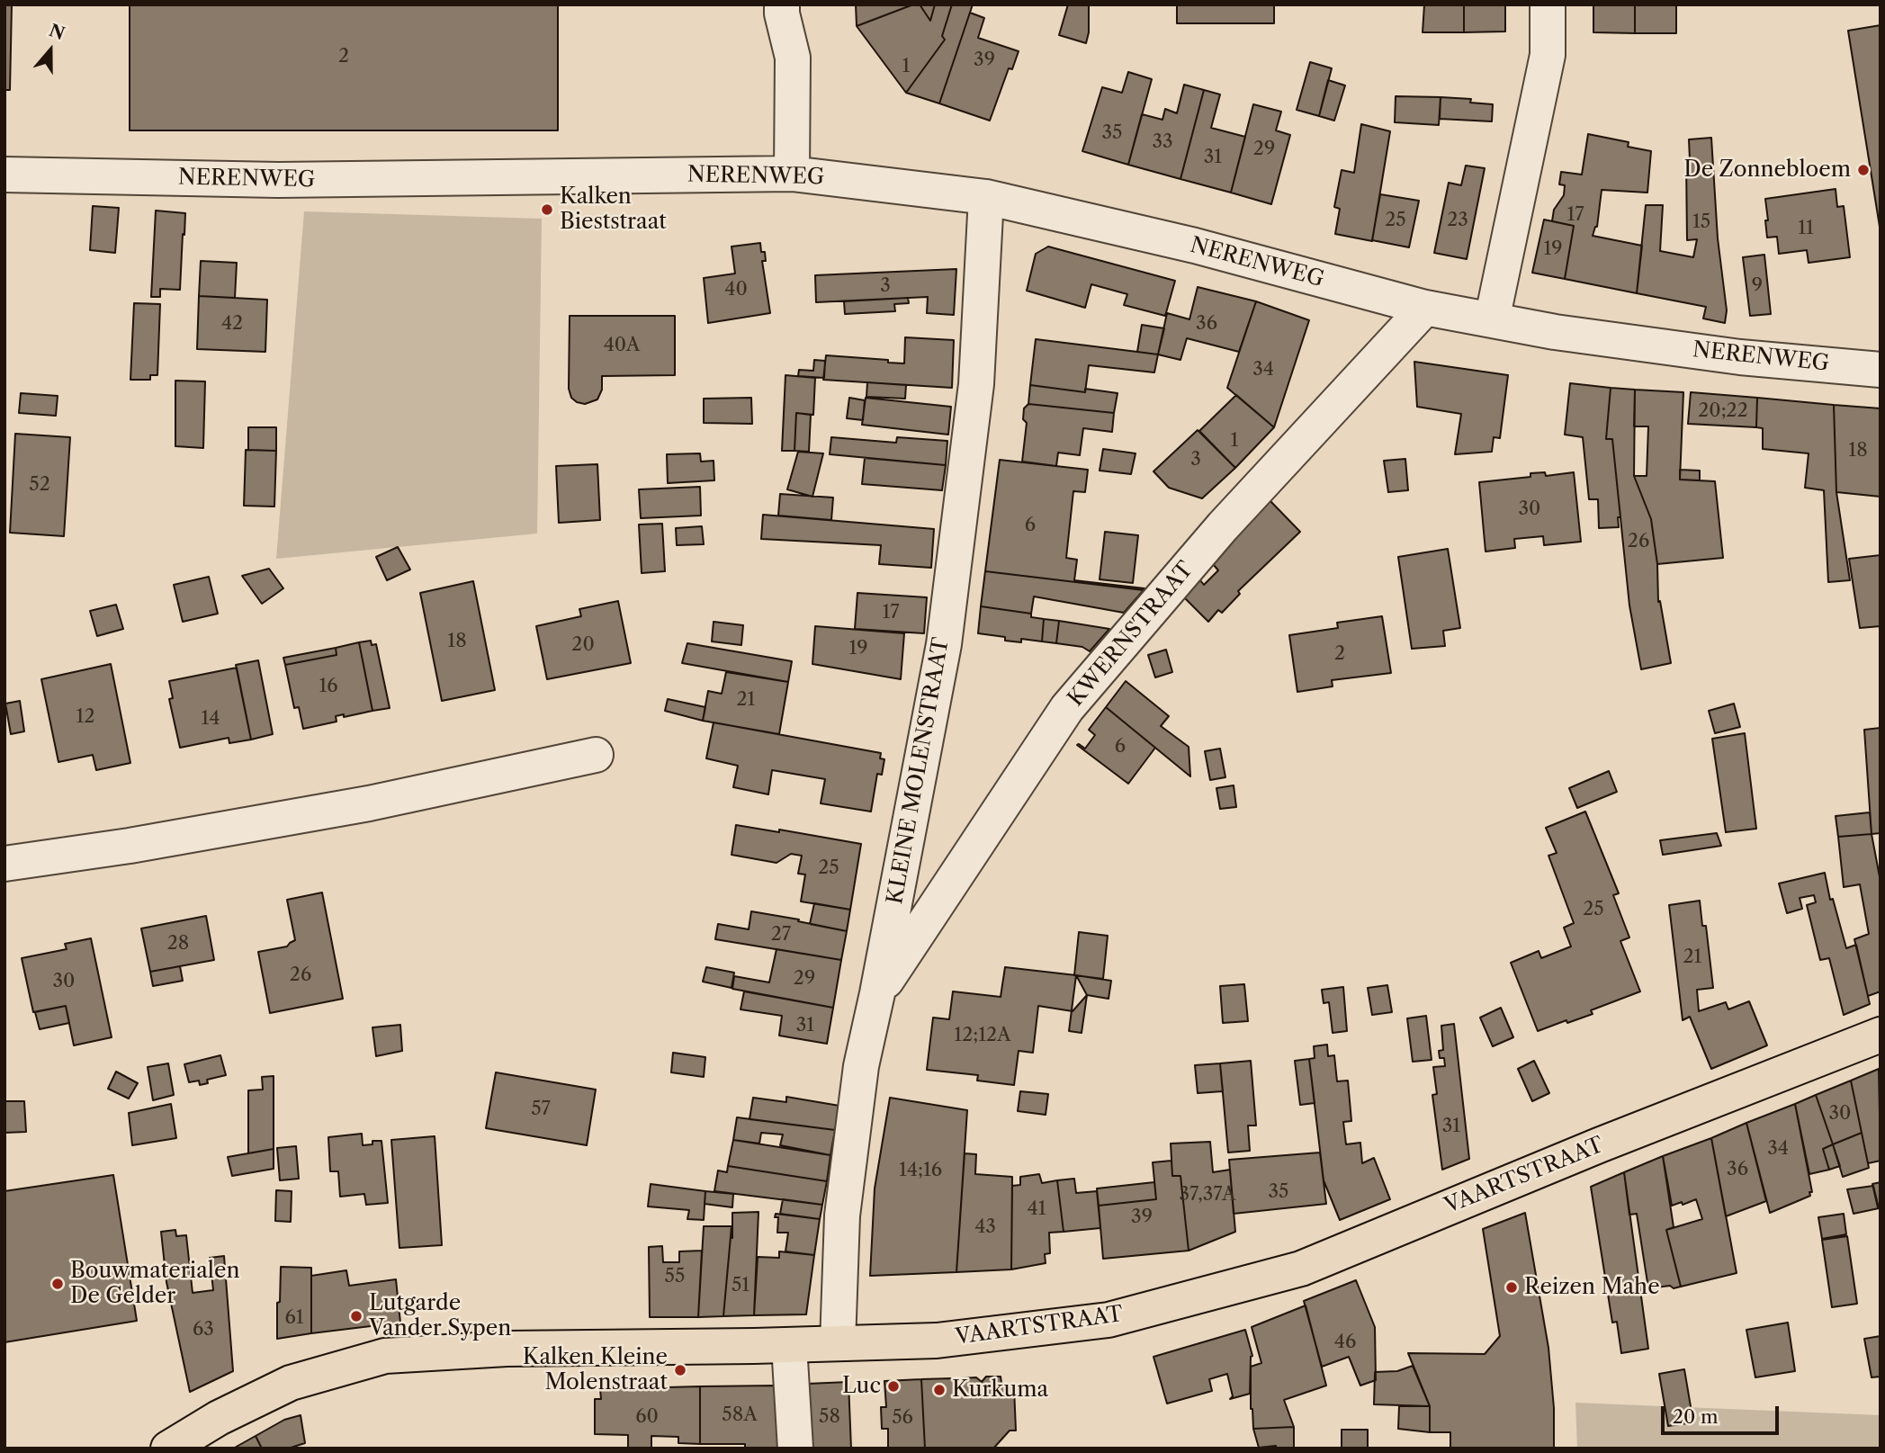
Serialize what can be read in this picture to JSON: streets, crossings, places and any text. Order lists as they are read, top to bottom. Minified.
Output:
{"streets":{"main road":["VAARTSTRAAT"],"street":["NERENWEG","KWERNSTRAAT","KLEINE MOLENSTRAAT"]},"crossings":[["NERENWEG","KWERNSTRAAT"],["NERENWEG","KLEINE MOLENSTRAAT"],["KWERNSTRAAT","KLEINE MOLENSTRAAT"],["KLEINE MOLENSTRAAT","VAARTSTRAAT"]],"places":["De Zonnebloem","Kalken Bieststraat","Bouwmaterialen De Gelder","Reizen Mahe","Lutgarde Vander Sypen","Kalken Kleine Molenstraat","Luc","Kurkuma"],"house_numbers":["2","39","1","35","33","29","31","17","25","23","15","11","19","3","9","40","42","36","40A","34","20;22","1","18","3","52","30","6","26","17","18","20","19","2","16","21","12","14","6","25","25","27","28","21","26","29","30","31","12;12A","57","30","31","34","36","14;16","35","37,37A","41","39","43","55","51","61","63","46","58A","60","58","56"],"scale_bar":"20 m","north":"top"}
